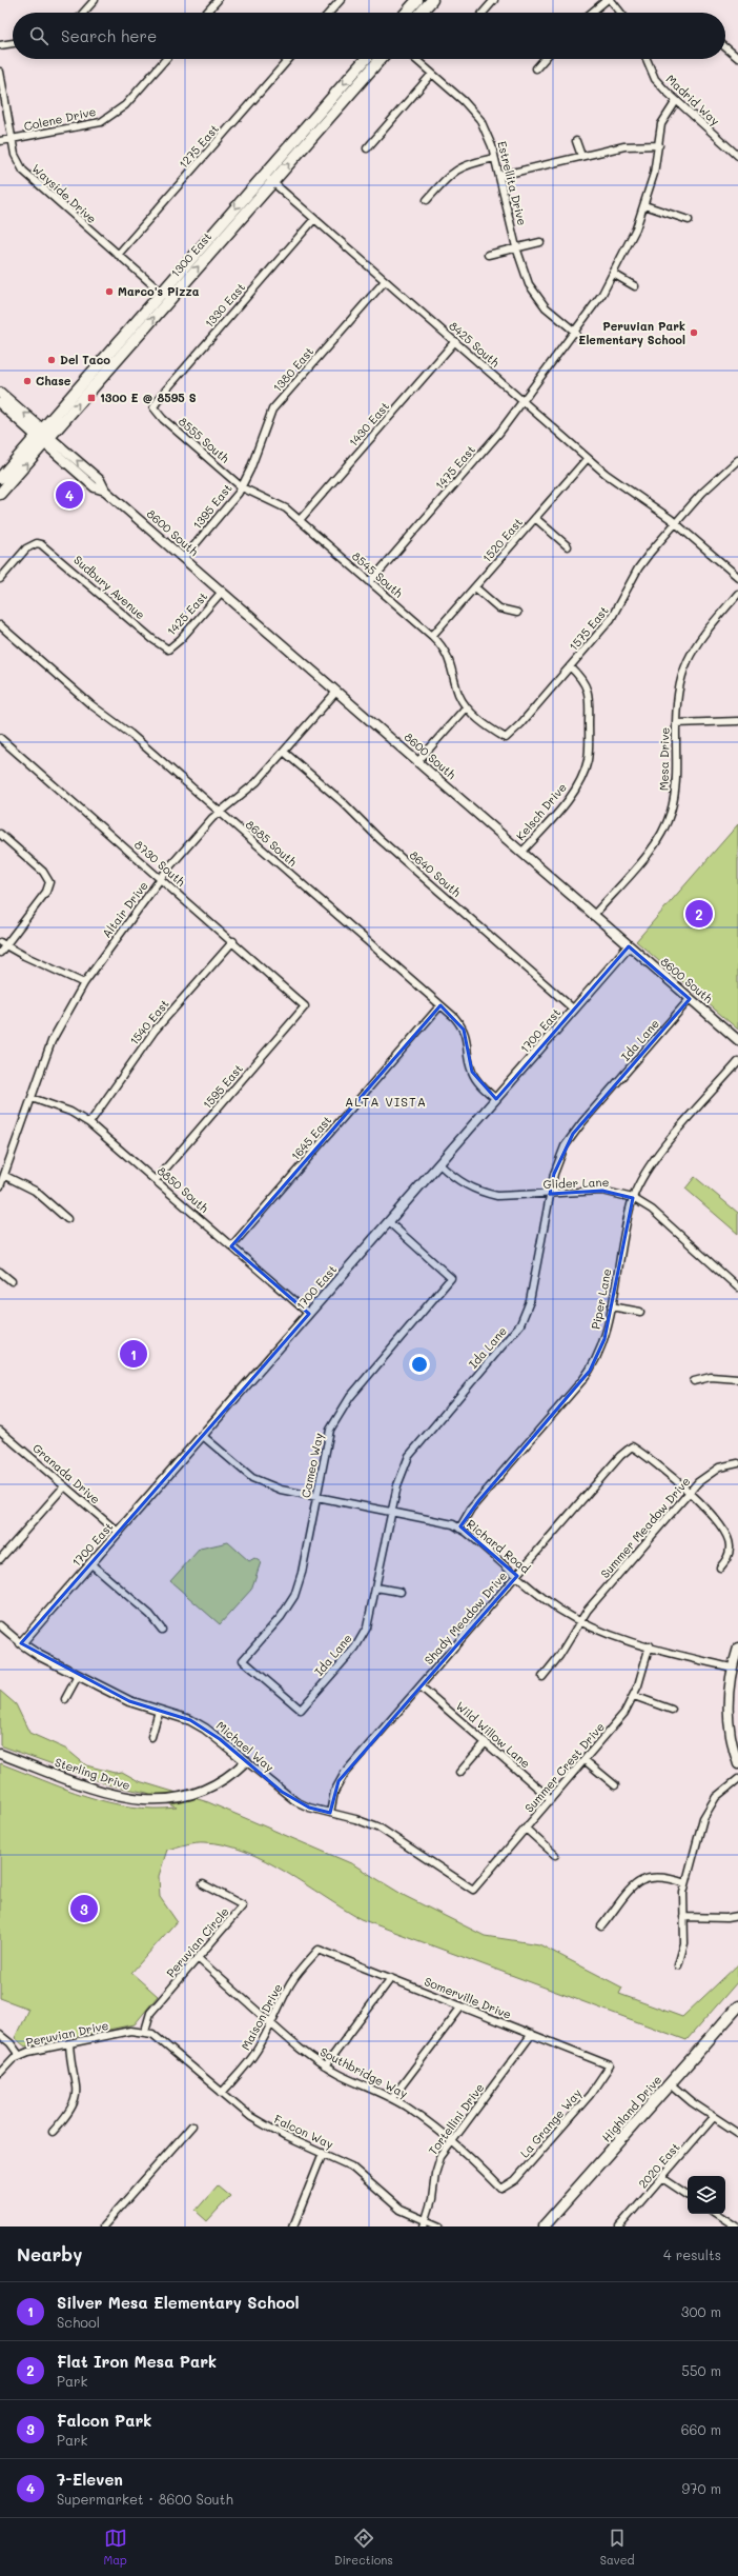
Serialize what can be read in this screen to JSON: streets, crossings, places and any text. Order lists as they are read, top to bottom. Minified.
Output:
{"streets":{"main road":["1300 East","8600 South","Highland Drive"],"street":["Madrid Way","Colene Drive","1275 East","Estrellita Drive","Wayside Drive","1330 East","8425 South","1380 East","1430 East","8555 South","1475 East","1395 East","1520 East","8545 South","Sudbury Avenue","1425 East","1575 East","Mesa Drive","Kelsch Drive","8685 South","8730 South","8640 South","Altair Drive","1540 East","1700 East","Ida Lane","1595 East","1645 East","Glider Lane","8850 South","Piper Lane","Cameo Way","Granada Drive","Summer Meadow Drive","Richard Road","Shady Meadow Drive","Wild Willow Lane","Michael Way","Summer Crest Drive","Sterling Drive","Peruvian Circle","Somerville Drive","Maison Drive","Peruvian Drive","Southbridge Way","Tortellini Drive","La Grange Way","Falcon Way","2020 East"]},"crossings":[["Madrid Way","1475 East"],["Colene Drive","Wayside Drive"],["1275 East","Wayside Drive"],["Estrellita Drive","1475 East"],["Wayside Drive","1300 East"],["1300 East","8425 South"],["1300 East","8600 South"],["1330 East","8425 South"],["1330 East","8555 South"],["8425 South","1380 East"],["8425 South","1430 East"],["8425 South","1475 East"],["8425 South","1520 East"],["8425 South","1575 East"],["1380 East","8555 South"],["1380 East","1395 East"],["1380 East","8545 South"],["1430 East","8545 South"],["8555 South","1395 East"],["8555 South","8545 South"],["1475 East","8545 South"],["1395 East","8600 South"],["1395 East","8545 South"],["8600 South","1425 East"],["8600 South","Mesa Drive"],["8600 South","Kelsch Drive"],["8600 South","Altair Drive"],["8600 South","1700 East"],["8600 South","Ida Lane"],["1520 East","8545 South"],["8545 South","1575 East"],["Sudbury Avenue","1425 East"],["1575 East","Kelsch Drive"],["8685 South","Altair Drive"],["8685 South","1700 East"],["8685 South","1645 East"],["8730 South","Altair Drive"],["8730 South","1540 East"],["8730 South","1595 East"],["8640 South","Altair Drive"],["8640 South","1700 East"],["Altair Drive","8850 South"],["1540 East","8850 South"],["1700 East","Glider Lane"],["1700 East","8850 South"],["1700 East","Cameo Way"],["1700 East","Granada Drive"],["1700 East","Richard Road"],["1700 East","Michael Way"],["Ida Lane","Glider Lane"],["Ida Lane","Cameo Way"],["Ida Lane","Richard Road"],["1595 East","8850 South"],["1645 East","8850 South"],["Glider Lane","Piper Lane"],["Piper Lane","Richard Road"],["Cameo Way","Richard Road"],["Summer Meadow Drive","Richard Road"],["Summer Meadow Drive","Shady Meadow Drive"],["Richard Road","Shady Meadow Drive"],["Richard Road","Summer Crest Drive"],["Shady Meadow Drive","Wild Willow Lane"],["Shady Meadow Drive","Michael Way"],["Wild Willow Lane","Summer Crest Drive"],["Michael Way","Summer Crest Drive"],["Michael Way","Sterling Drive"],["Peruvian Circle","Peruvian Drive"],["Peruvian Circle","Southbridge Way"],["Peruvian Circle","Falcon Way"],["Somerville Drive","Maison Drive"],["Somerville Drive","Tortellini Drive"],["Somerville Drive","La Grange Way"],["Maison Drive","Southbridge Way"],["Maison Drive","Falcon Way"],["Peruvian Drive","Falcon Way"],["Southbridge Way","Tortellini Drive"],["Southbridge Way","La Grange Way"],["Tortellini Drive","Falcon Way"]],"districts":["ALTA VISTA"],"places":{"other":["Marco's Pizza","Peruvian Park Elementary School","Del Taco","Chase"],"transit":["1300 E @ 8595 S"]},"page":{"search":"Search here","pins":["4","2","1","3"],"heading":["Nearby","4 results"],"list":[{"mark":"1","name":"Silver Mesa Elementary School","note":"School","value":"300 m"},{"mark":"2","name":"Flat Iron Mesa Park","note":"Park","value":"550 m"},{"mark":"3","name":"Falcon Park","note":"Park","value":"660 m"},{"mark":"4","name":"7-Eleven","note":"Supermarket · 8600 South","value":"970 m"}],"nav":["Map","Directions","Saved"]}}
